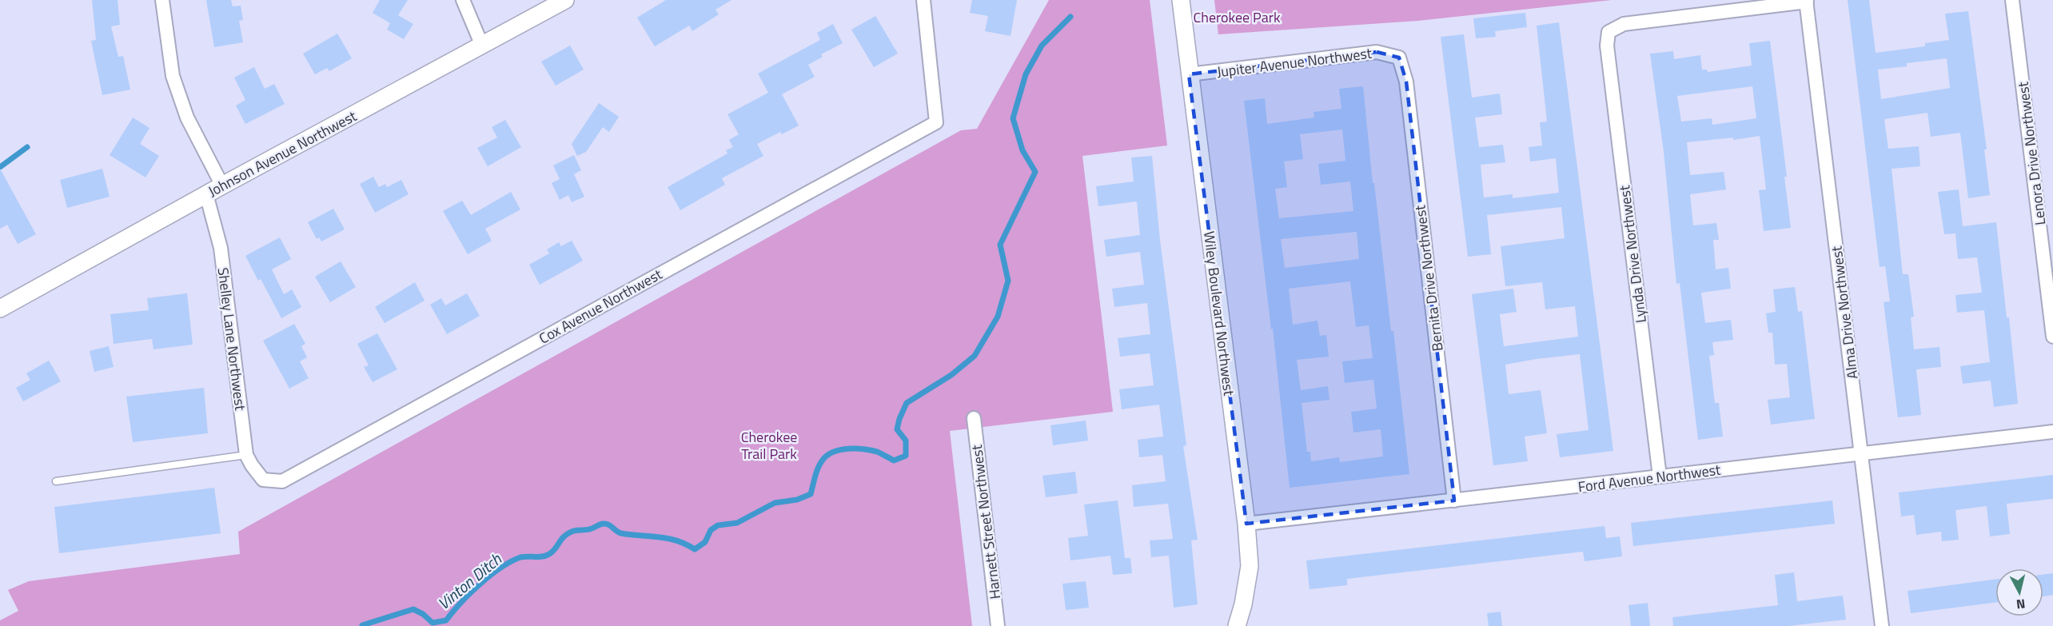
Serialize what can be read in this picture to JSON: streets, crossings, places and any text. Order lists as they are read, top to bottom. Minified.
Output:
{"streets":{"street":["Jupiter Avenue Northwest","Johnson Avenue Northwest","Lenora Drive Northwest","Lynda Drive Northwest","Bernita Drive Northwest","Cox Avenue Northwest","Alma Drive Northwest","Wiley Boulevard Northwest","Shelley Lane Northwest","Ford Avenue Northwest","Harnett Street Northwest"]},"crossings":[["Jupiter Avenue Northwest","Bernita Drive Northwest"],["Jupiter Avenue Northwest","Wiley Boulevard Northwest"],["Johnson Avenue Northwest","Shelley Lane Northwest"],["Lynda Drive Northwest","Alma Drive Northwest"],["Lynda Drive Northwest","Ford Avenue Northwest"],["Bernita Drive Northwest","Ford Avenue Northwest"],["Cox Avenue Northwest","Shelley Lane Northwest"],["Alma Drive Northwest","Ford Avenue Northwest"],["Wiley Boulevard Northwest","Ford Avenue Northwest"]],"water":["Vinton Ditch"],"parks":["Cherokee Park","Cherokee Trail Park"],"north":"bottom"}
